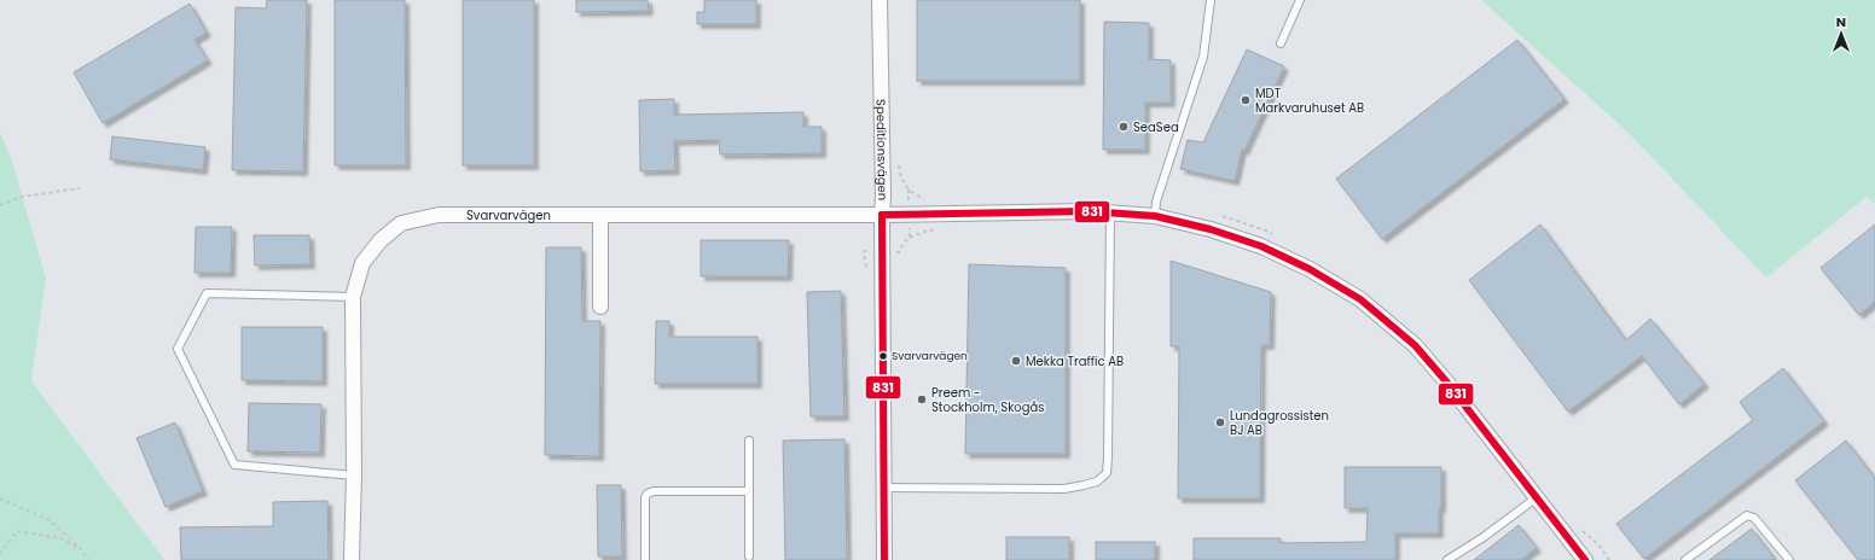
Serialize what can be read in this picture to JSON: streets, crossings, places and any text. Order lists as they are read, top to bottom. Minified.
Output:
{"streets":{"street":["Speditionsvägen","Svarvarvägen"]},"crossings":[["Speditionsvägen","Svarvarvägen"]],"places":["MDT Markvaruhuset AB","SeaSea","Svarvarvägen","Mekka Traffic AB","Preem - Stockholm, Skogås","Lundagrossisten BJ AB"],"lines":["transit line 831"],"north":"top"}
